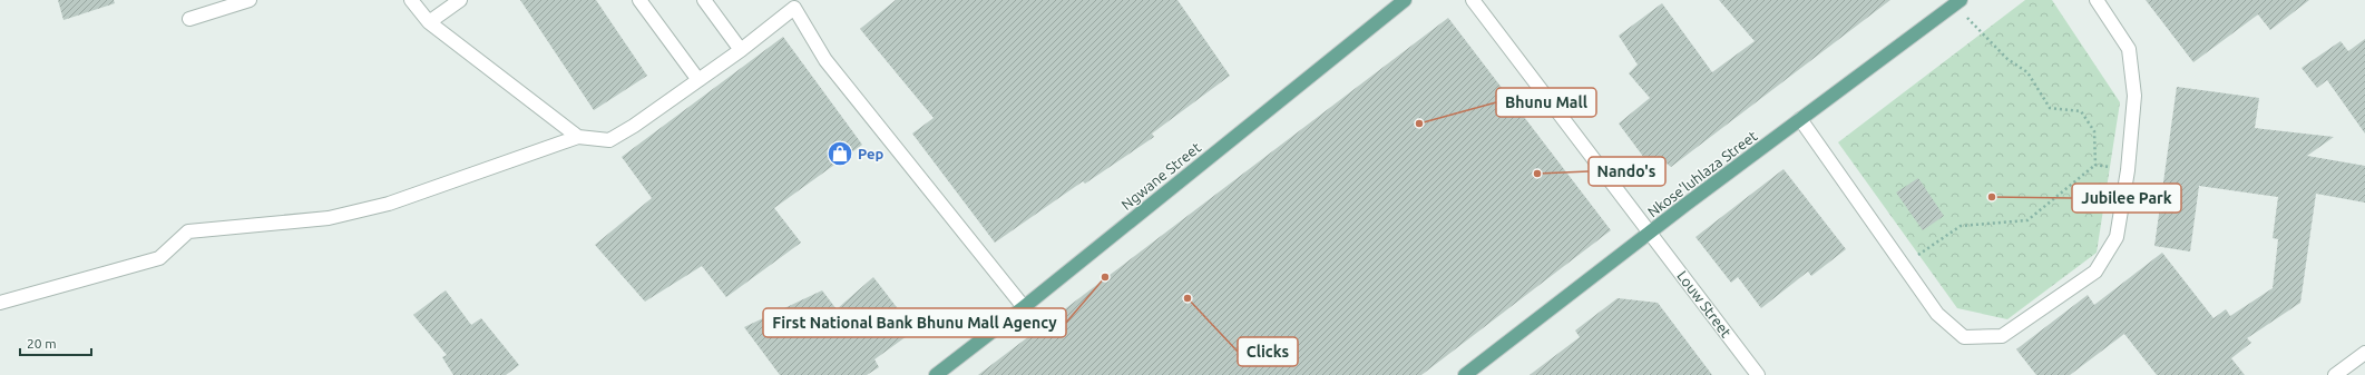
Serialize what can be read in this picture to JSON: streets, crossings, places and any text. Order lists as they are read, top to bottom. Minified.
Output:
{"streets":{"main road":["Nkose'luhlaza Street","Ngwane Street"],"street":["Louw Street"]},"crossings":[["Nkose'luhlaza Street","Louw Street"]],"places":{"other":["Bhunu Mall","Nando's","Jubilee Park","First National Bank Bhunu Mall Agency","Clicks"],"shop":["Pep"]},"scale_bar":"20 m"}
